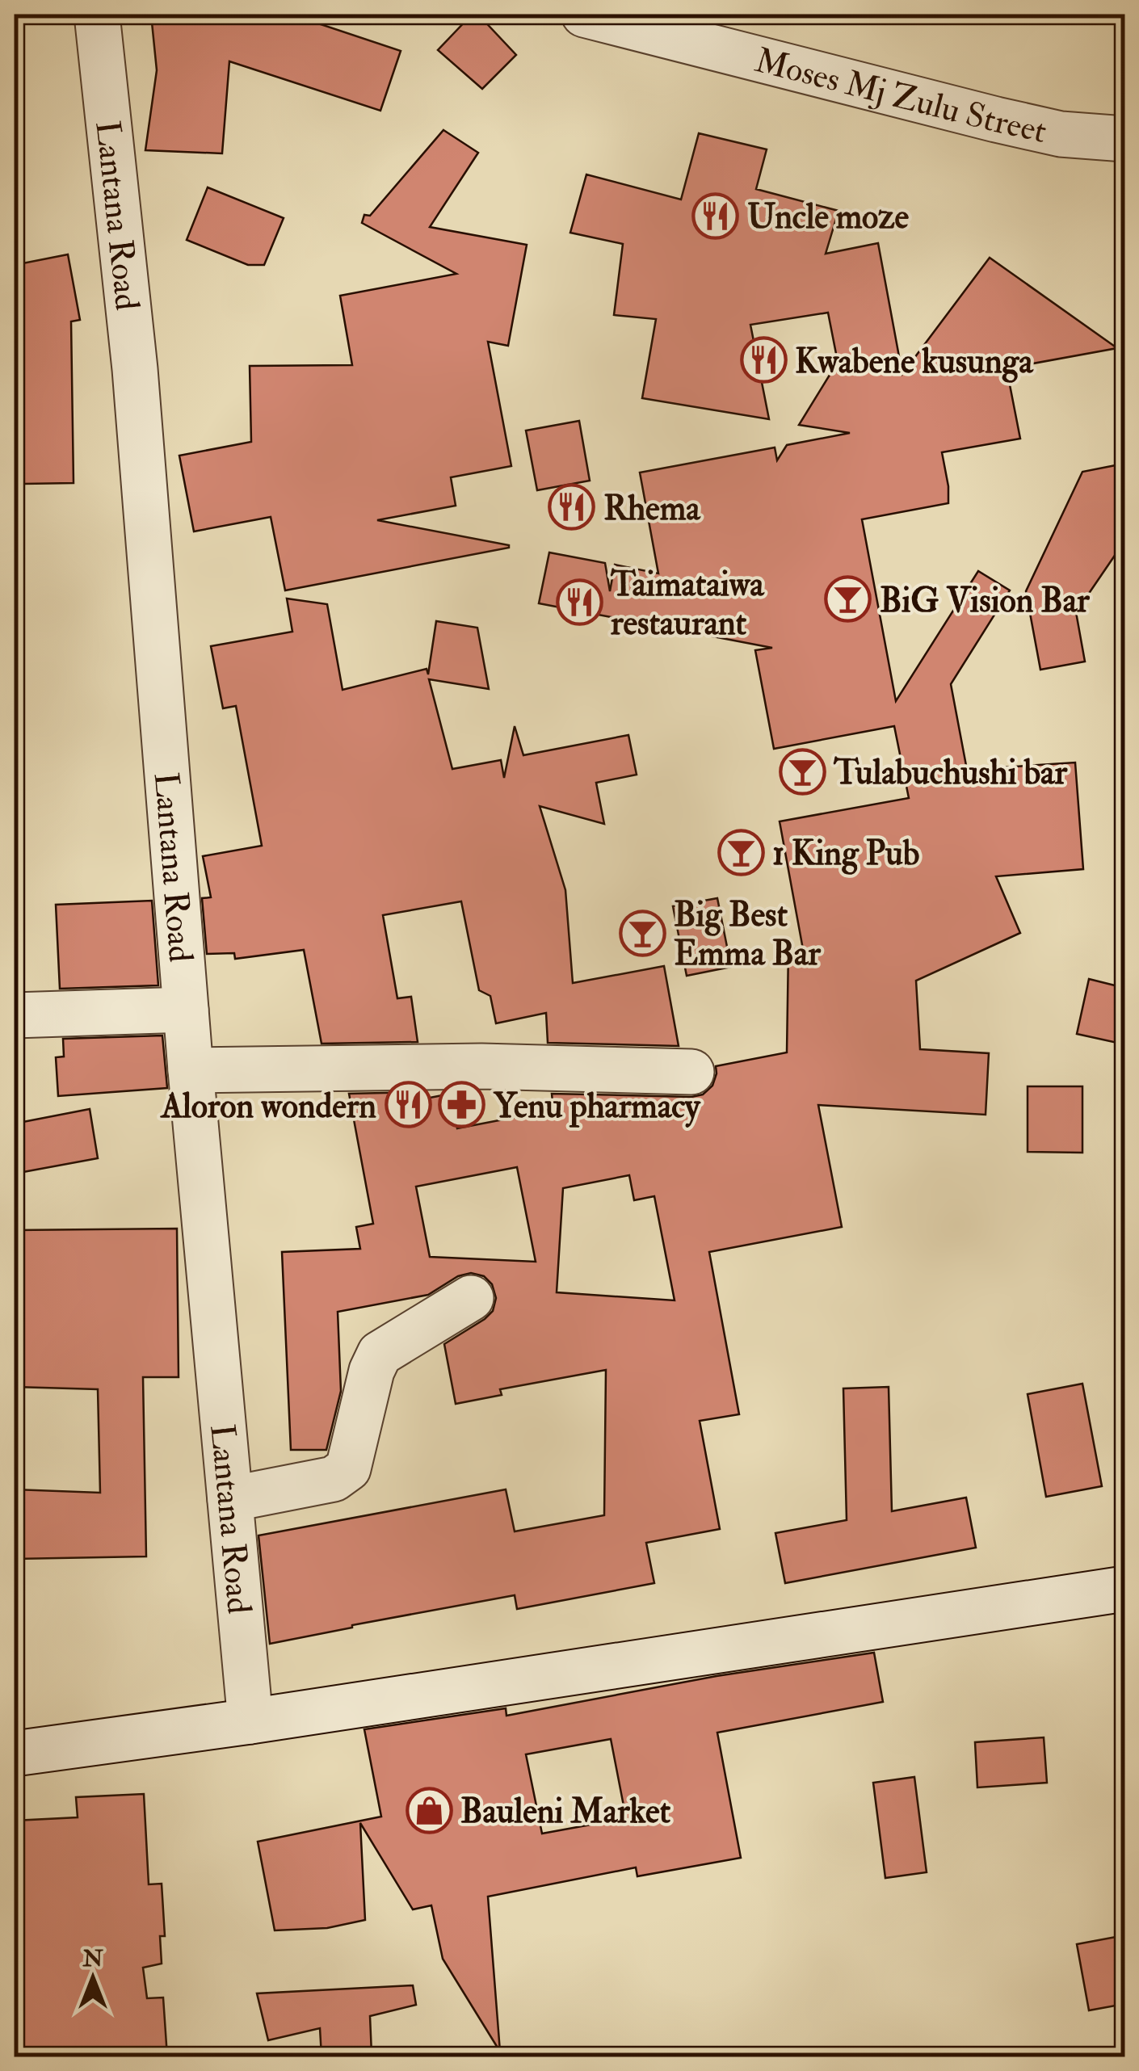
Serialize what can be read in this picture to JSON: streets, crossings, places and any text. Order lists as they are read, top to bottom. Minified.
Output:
{"streets":{"street":["Moses Mj Zulu Street","Lantana Road"]},"places":{"restaurant":["Uncle moze","Kwabene kusunga","Rhema","Taimataiwa restaurant","Aloron wondern"],"bar":["BiG Vision Bar","Tulabuchushi bar","1 King Pub","Big Best Emma Bar"],"pharmacy":["Yenu pharmacy"],"shop":["Bauleni Market"]},"north":"top"}
